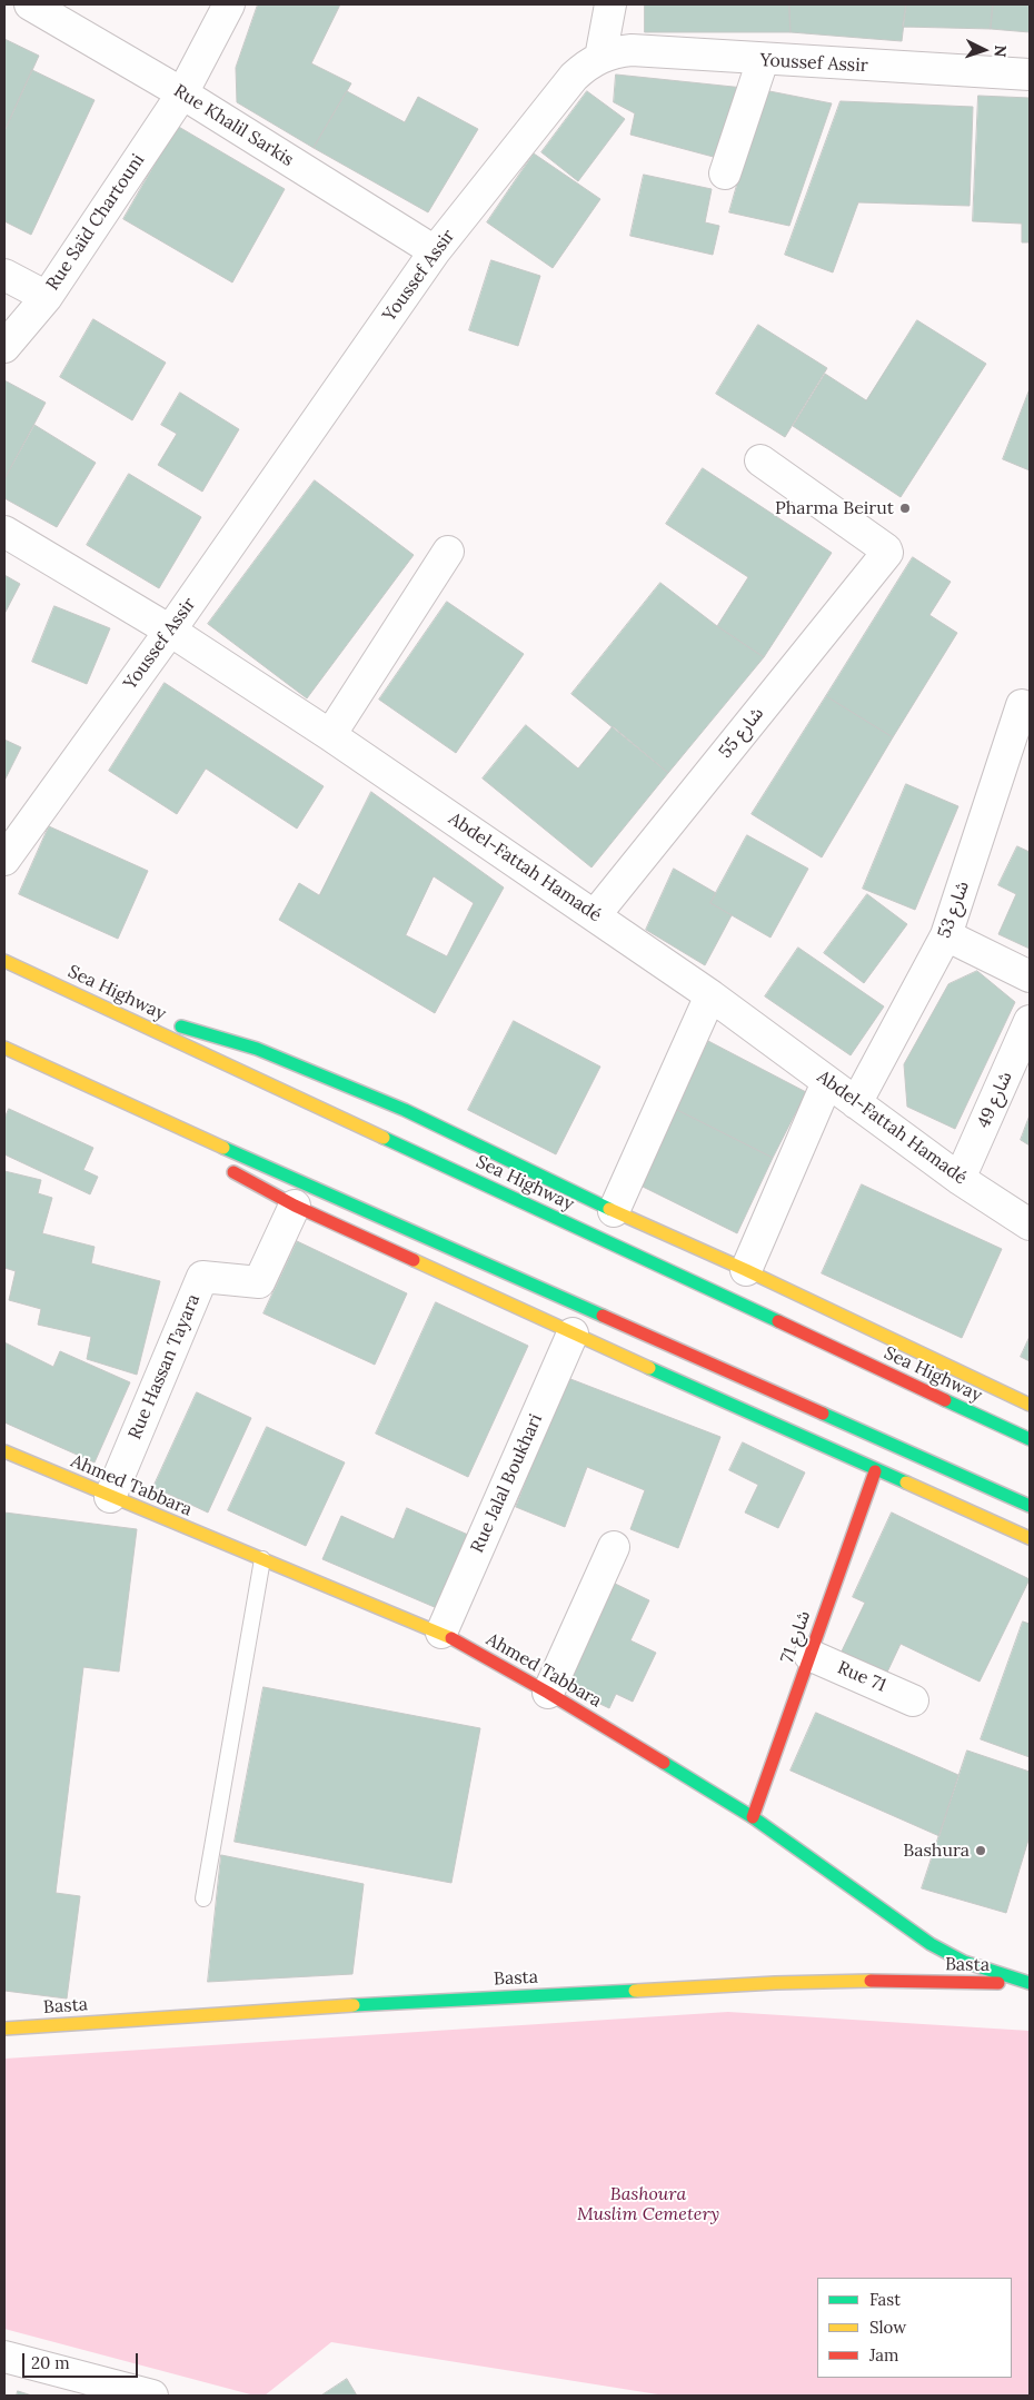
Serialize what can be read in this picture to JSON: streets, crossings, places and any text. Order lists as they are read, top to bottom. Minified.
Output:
{"streets":{"main road":["Sea Highway","Ahmed Tabbara","شارع 71","Basta"],"street":["Youssef Assir","Rue Khalil Sarkis","Rue Saïd Chartouni","شارع 55","Abdel-Fattah Hamadé","شارع 53","شارع 49","Rue Hassan Tayara","Rue Jalal Boukhari","Rue 71"]},"crossings":[["Youssef Assir","Rue Khalil Sarkis"],["Youssef Assir","Abdel-Fattah Hamadé"],["Rue Khalil Sarkis","Rue Saïd Chartouni"],["شارع 55","Abdel-Fattah Hamadé"],["Abdel-Fattah Hamadé","شارع 53"],["Abdel-Fattah Hamadé","شارع 49"],["Rue Hassan Tayara","Ahmed Tabbara"],["Rue Jalal Boukhari","Ahmed Tabbara"],["Ahmed Tabbara","شارع 71"],["Ahmed Tabbara","Basta"],["شارع 71","Rue 71"]],"parks":["Bashoura Muslim Cemetery"],"places":["Pharma Beirut","Bashura"],"legend":["Fast","Slow","Jam"],"scale_bar":"20 m","north":"right"}
